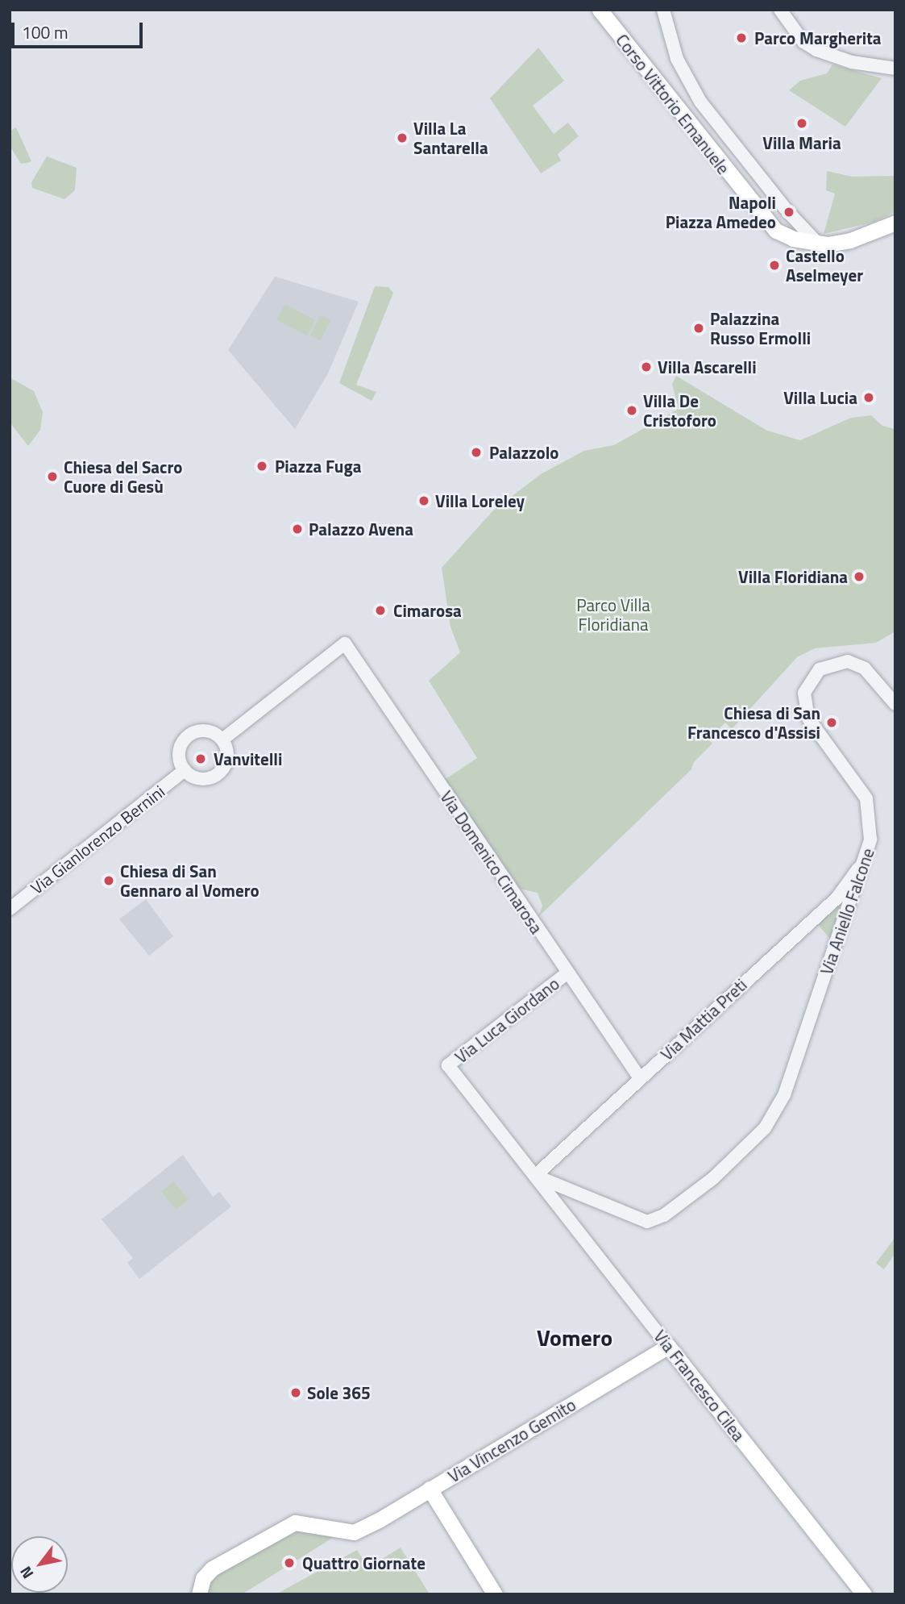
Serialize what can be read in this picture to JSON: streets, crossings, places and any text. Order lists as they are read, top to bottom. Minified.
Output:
{"streets":{"main road":["Corso Vittorio Emanuele","Via Francesco Cilea","Via Vincenzo Gemito"],"street":["Via Gianlorenzo Bernini","Via Domenico Cimarosa","Via Aniello Falcone","Via Mattia Preti","Via Luca Giordano"]},"crossings":[["Via Gianlorenzo Bernini","Via Domenico Cimarosa"],["Via Domenico Cimarosa","Via Mattia Preti"],["Via Domenico Cimarosa","Via Luca Giordano"],["Via Aniello Falcone","Via Mattia Preti"],["Via Aniello Falcone","Via Francesco Cilea"],["Via Mattia Preti","Via Francesco Cilea"],["Via Luca Giordano","Via Francesco Cilea"],["Via Francesco Cilea","Via Vincenzo Gemito"]],"districts":["Vomero"],"parks":["Parco Villa Floridiana"],"places":["Parco Margherita","Villa Maria","Villa La Santarella","Napoli Piazza Amedeo","Castello Aselmeyer","Palazzina Russo Ermolli","Villa Ascarelli","Villa Lucia","Villa De Cristoforo","Palazzolo","Piazza Fuga","Chiesa del Sacro Cuore di Gesù","Villa Loreley","Palazzo Avena","Villa Floridiana","Cimarosa","Chiesa di San Francesco d'Assisi","Vanvitelli","Chiesa di San Gennaro al Vomero","Sole 365","Quattro Giornate"],"scale_bar":"100 m","north":"bottom left"}
